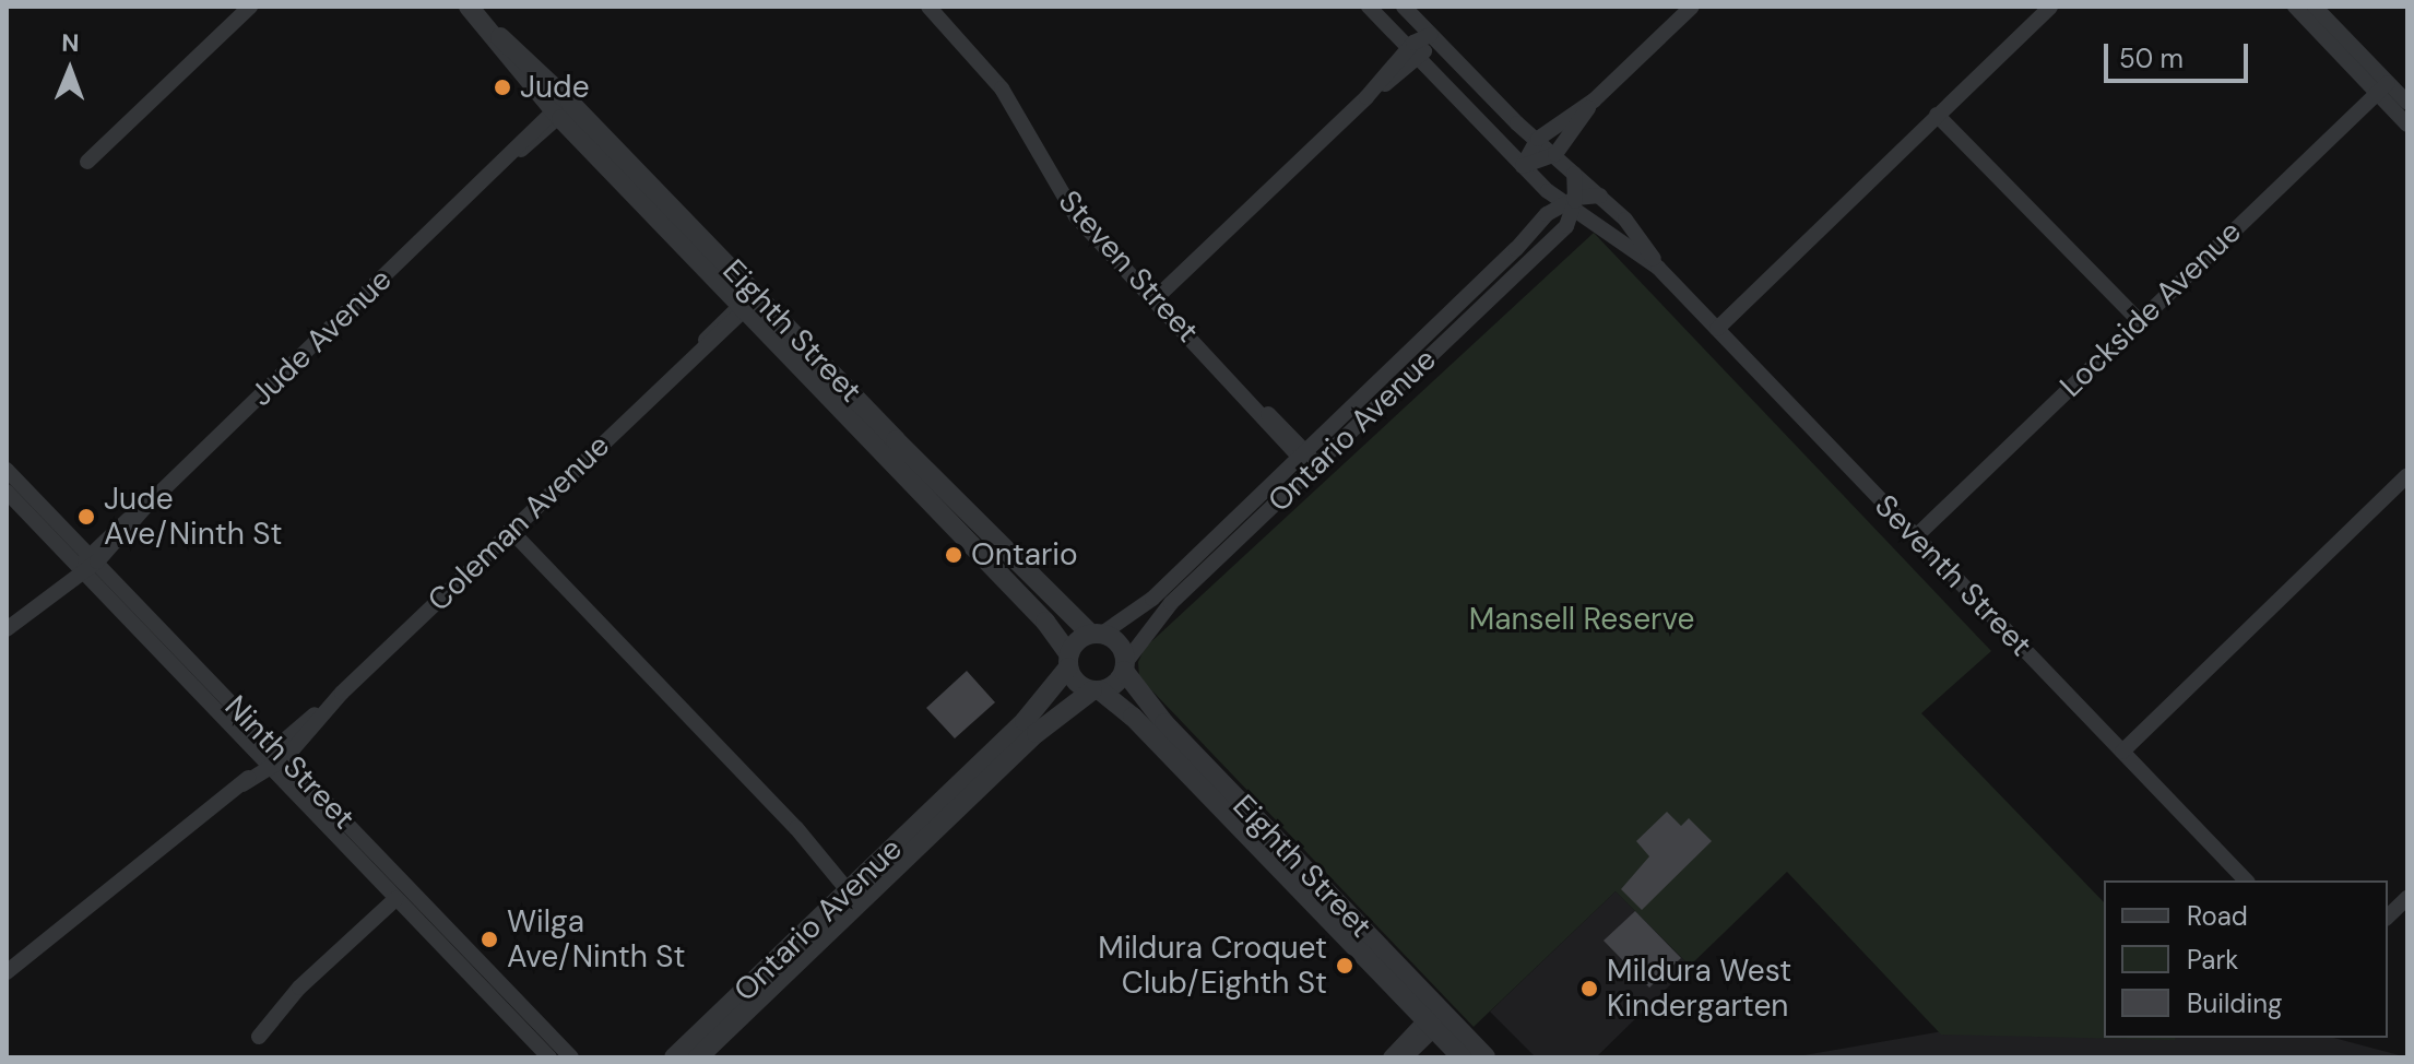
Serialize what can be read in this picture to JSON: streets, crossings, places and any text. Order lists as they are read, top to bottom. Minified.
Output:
{"streets":{"street":["Steven Street","Lockside Avenue","Eighth Street","Jude Avenue","Ontario Avenue","Coleman Avenue","Seventh Street","Ninth Street"]},"crossings":[["Steven Street","Ontario Avenue"],["Lockside Avenue","Seventh Street"],["Eighth Street","Jude Avenue"],["Eighth Street","Ontario Avenue"],["Eighth Street","Coleman Avenue"],["Jude Avenue","Ninth Street"],["Ontario Avenue","Seventh Street"],["Coleman Avenue","Ninth Street"]],"parks":["Mansell Reserve"],"places":["Jude","Jude Ave/Ninth St","Ontario","Wilga Ave/Ninth St","Mildura Croquet Club/Eighth St","Mildura West Kindergarten"],"legend":["Road","Park","Building"],"scale_bar":"50 m","north":"top"}
